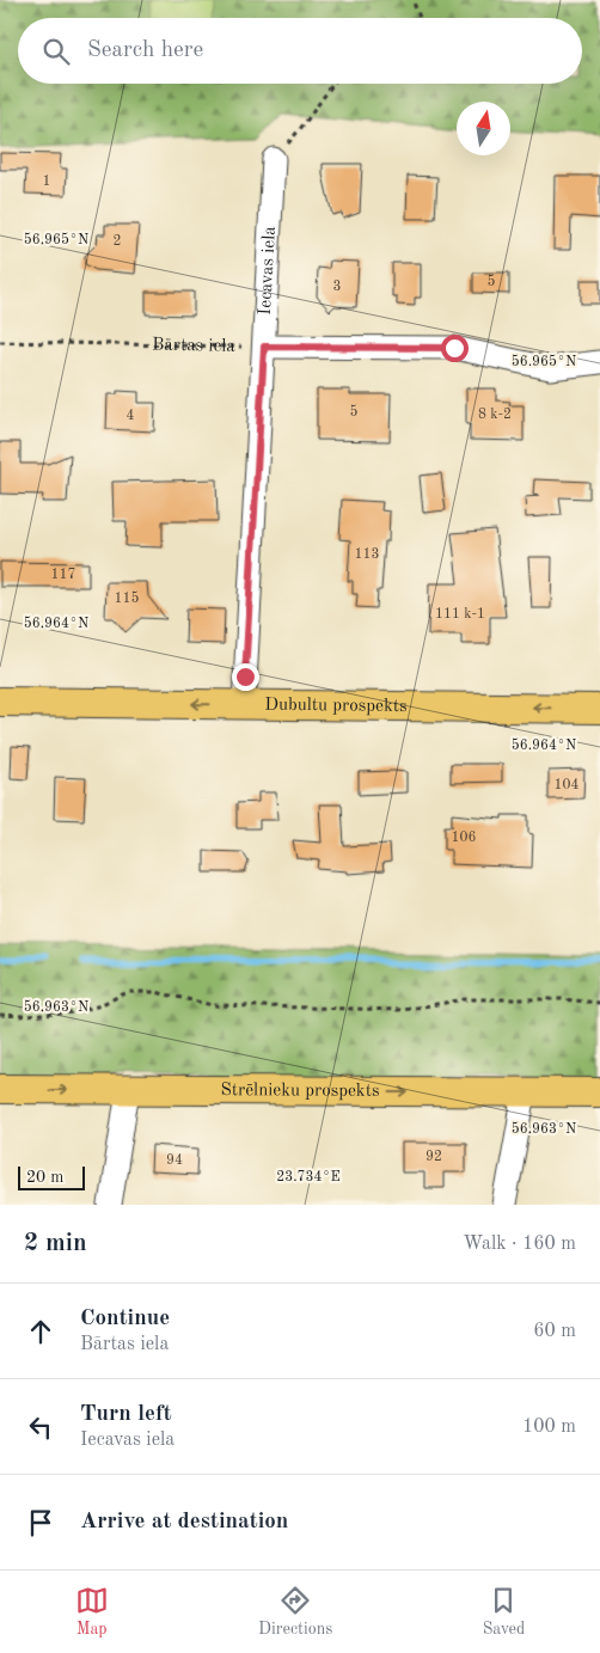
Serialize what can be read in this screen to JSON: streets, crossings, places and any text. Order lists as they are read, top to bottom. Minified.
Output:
{"streets":{"main road":["Dubultu prospekts","Strēlnieku prospekts"],"street":["Iecavas iela"],"path":["Bārtas iela"]},"crossings":[["Iecavas iela","Bārtas iela"],["Iecavas iela","Dubultu prospekts"]],"one_way":["Dubultu prospekts","Strēlnieku prospekts"],"house_numbers":["1","2","5","3","5","8 k-2","4","113","117","115","111 k-1","104","106","92","94"],"scale_bar":"20 m","north":"top","page":{"search":"Search here","scale":"20 m","heading":["2 min","Walk · 160 m"],"list":[["Continue","Bārtas iela","60 m"],["Turn left","Iecavas iela","100 m"],"Arrive at destination"],"nav":["Map","Directions","Saved"]},"coordinates":["56.965°N","56.964°N","56.963°N","23.734°E"]}
